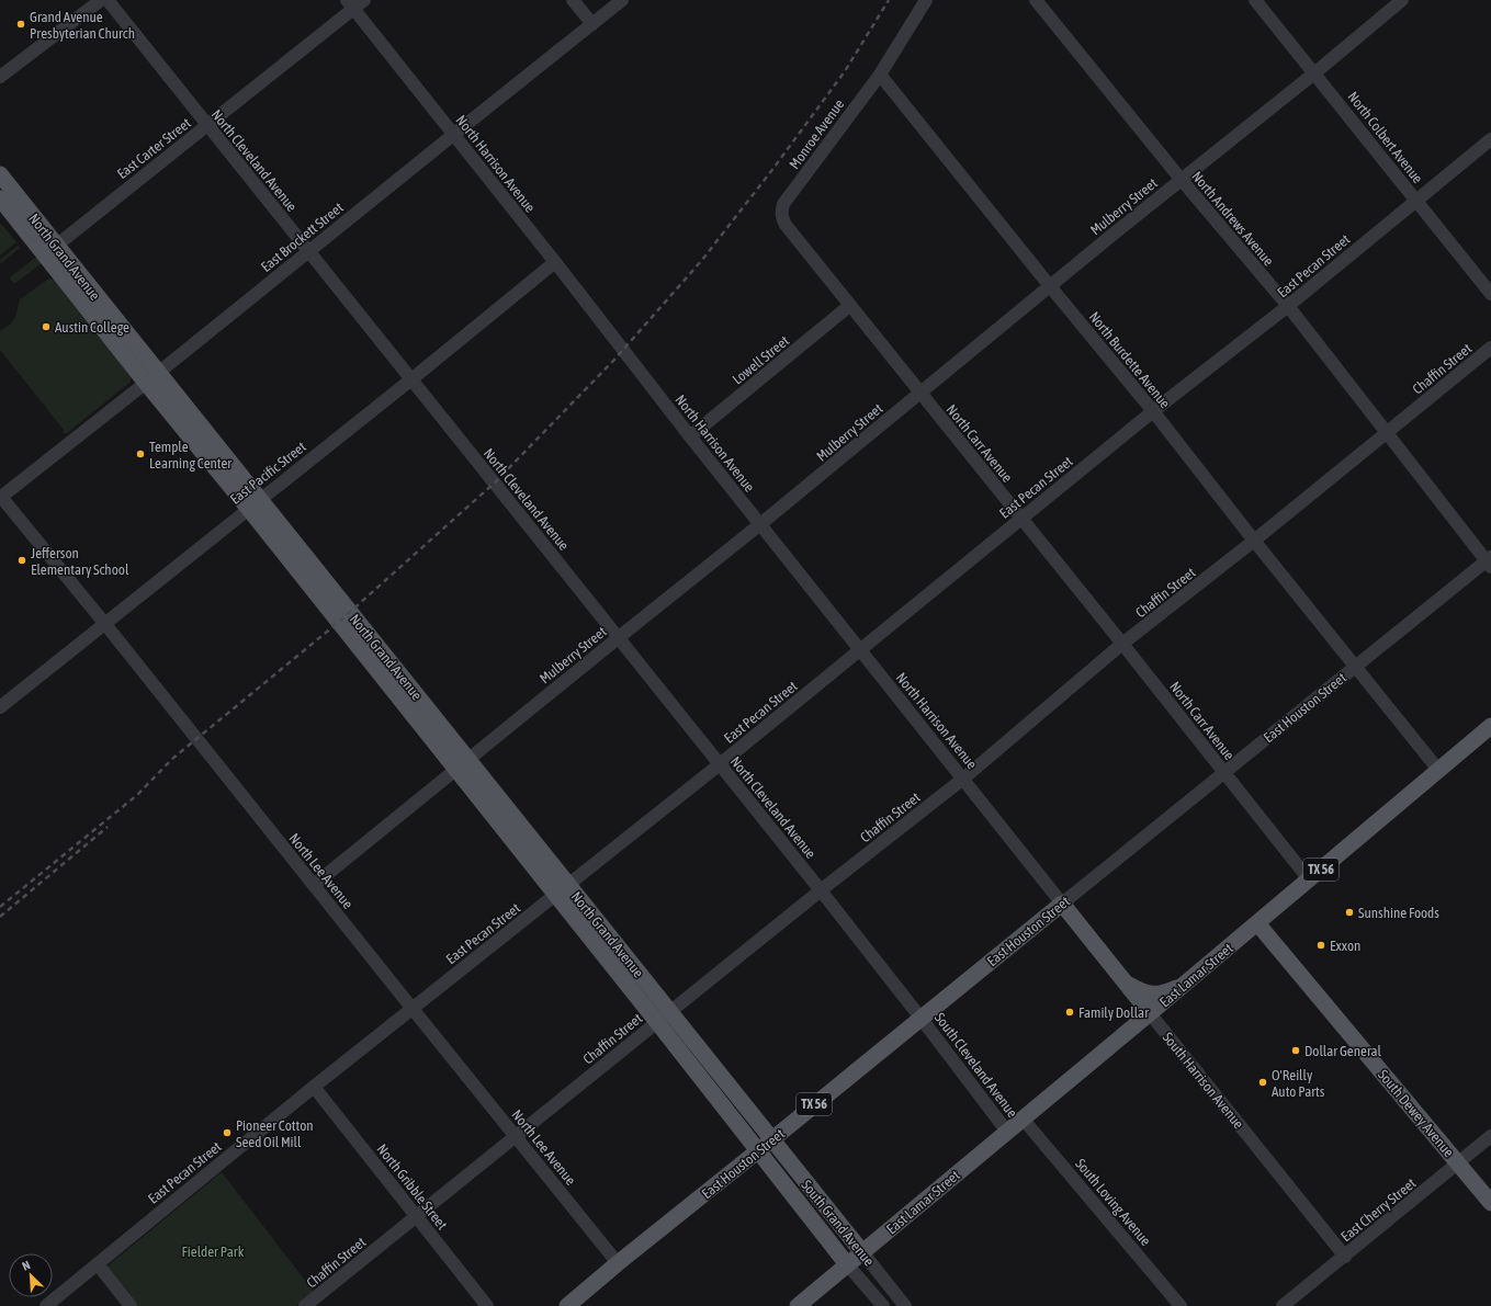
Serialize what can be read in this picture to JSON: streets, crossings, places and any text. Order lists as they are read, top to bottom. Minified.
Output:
{"streets":{"main road":["North Grand Avenue","East Houston Street","TX 56","East Lamar Street","South Harrison Avenue","South Dewey Avenue","South Grand Avenue"],"street":["Monroe Avenue","North Colbert Avenue","East Carter Street","North Cleveland Avenue","North Harrison Avenue","Mulberry Street","North Andrews Avenue","East Brockett Street","East Pecan Street","Lowell Street","North Burdette Avenue","Chaffin Street","North Carr Avenue","East Pacific Street","North Lee Avenue","South Cleveland Avenue","North Gribble Street","South Loving Avenue","East Cherry Street"]},"crossings":[["Monroe Avenue","North Burdette Avenue"],["Monroe Avenue","North Carr Avenue"],["North Colbert Avenue","Mulberry Street"],["North Colbert Avenue","East Pecan Street"],["East Carter Street","North Cleveland Avenue"],["East Carter Street","North Harrison Avenue"],["East Carter Street","North Grand Avenue"],["North Cleveland Avenue","Mulberry Street"],["North Cleveland Avenue","East Brockett Street"],["North Cleveland Avenue","East Pecan Street"],["North Cleveland Avenue","Chaffin Street"],["North Cleveland Avenue","East Pacific Street"],["North Cleveland Avenue","East Houston Street"],["North Cleveland Avenue","South Cleveland Avenue"],["North Harrison Avenue","Mulberry Street"],["North Harrison Avenue","East Brockett Street"],["North Harrison Avenue","East Pecan Street"],["North Harrison Avenue","Lowell Street"],["North Harrison Avenue","Chaffin Street"],["North Harrison Avenue","East Pacific Street"],["North Harrison Avenue","East Houston Street"],["North Harrison Avenue","South Harrison Avenue"],["Mulberry Street","North Andrews Avenue"],["Mulberry Street","North Grand Avenue"],["Mulberry Street","North Burdette Avenue"],["Mulberry Street","North Carr Avenue"],["Mulberry Street","North Lee Avenue"],["North Andrews Avenue","East Pecan Street"],["North Andrews Avenue","Chaffin Street"],["North Andrews Avenue","East Houston Street"],["East Brockett Street","North Grand Avenue"],["East Brockett Street","North Lee Avenue"],["North Grand Avenue","East Pecan Street"],["North Grand Avenue","Chaffin Street"],["North Grand Avenue","East Pacific Street"],["North Grand Avenue","East Houston Street"],["North Grand Avenue","South Grand Avenue"],["East Pecan Street","North Burdette Avenue"],["East Pecan Street","North Carr Avenue"],["East Pecan Street","North Lee Avenue"],["East Pecan Street","North Gribble Street"],["Lowell Street","North Carr Avenue"],["North Burdette Avenue","Chaffin Street"],["North Burdette Avenue","East Houston Street"],["North Burdette Avenue","East Lamar Street"],["Chaffin Street","North Carr Avenue"],["Chaffin Street","North Lee Avenue"],["Chaffin Street","North Gribble Street"],["North Carr Avenue","East Houston Street"],["North Carr Avenue","East Lamar Street"],["East Pacific Street","North Lee Avenue"],["East Houston Street","North Lee Avenue"],["East Houston Street","South Cleveland Avenue"],["East Houston Street","South Harrison Avenue"],["East Houston Street","South Grand Avenue"],["East Lamar Street","South Cleveland Avenue"],["East Lamar Street","South Harrison Avenue"],["East Lamar Street","South Dewey Avenue"],["East Lamar Street","South Loving Avenue"],["East Lamar Street","South Grand Avenue"],["South Harrison Avenue","East Cherry Street"],["South Dewey Avenue","East Cherry Street"]],"parks":["Fielder Park"],"places":["Grand Avenue Presbyterian Church","Austin College","Temple Learning Center","Jefferson Elementary School","Sunshine Foods","Exxon","Family Dollar","Dollar General","O'Reilly Auto Parts","Pioneer Cotton Seed Oil Mill"],"north":"top left"}
